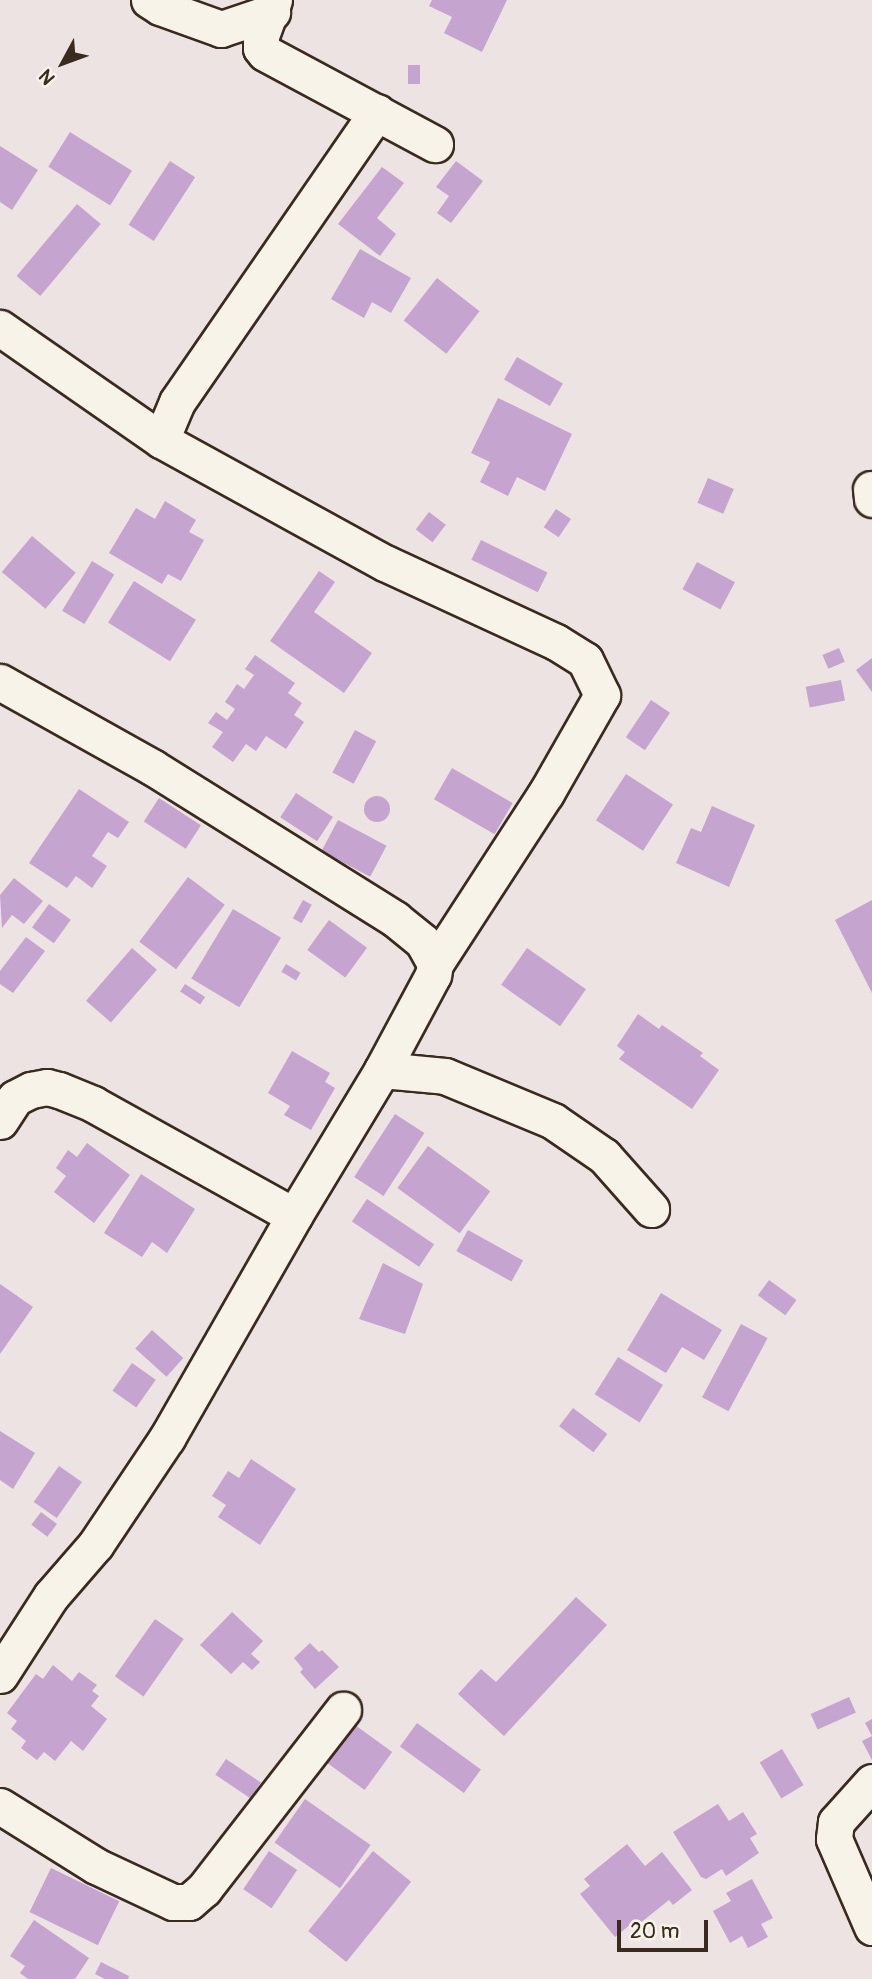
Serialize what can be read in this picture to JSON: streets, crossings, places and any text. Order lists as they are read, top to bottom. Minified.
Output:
{"scale_bar":"20 m","north":"bottom left"}
